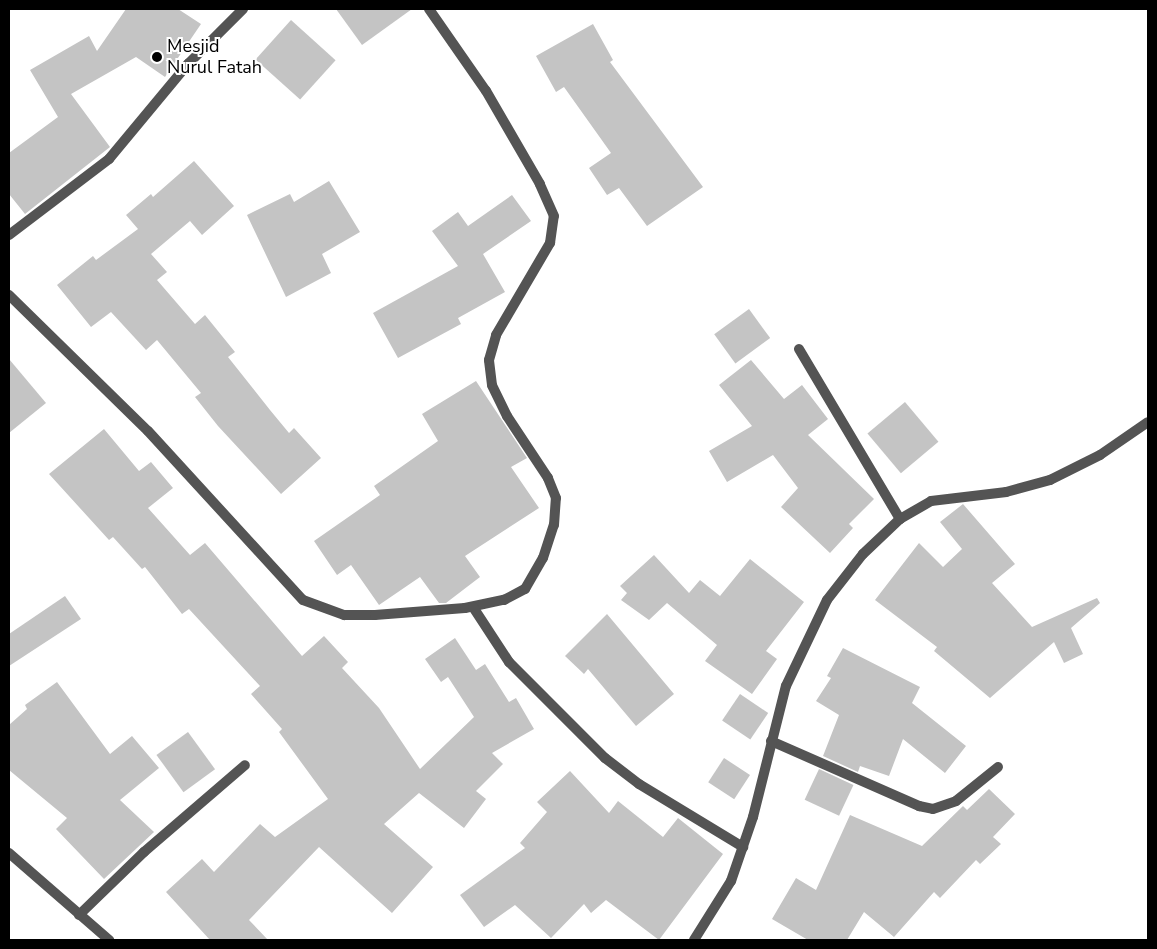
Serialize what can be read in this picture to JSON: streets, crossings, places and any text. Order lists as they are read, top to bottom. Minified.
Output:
{"places":["Mesjid Nurul Fatah"]}
